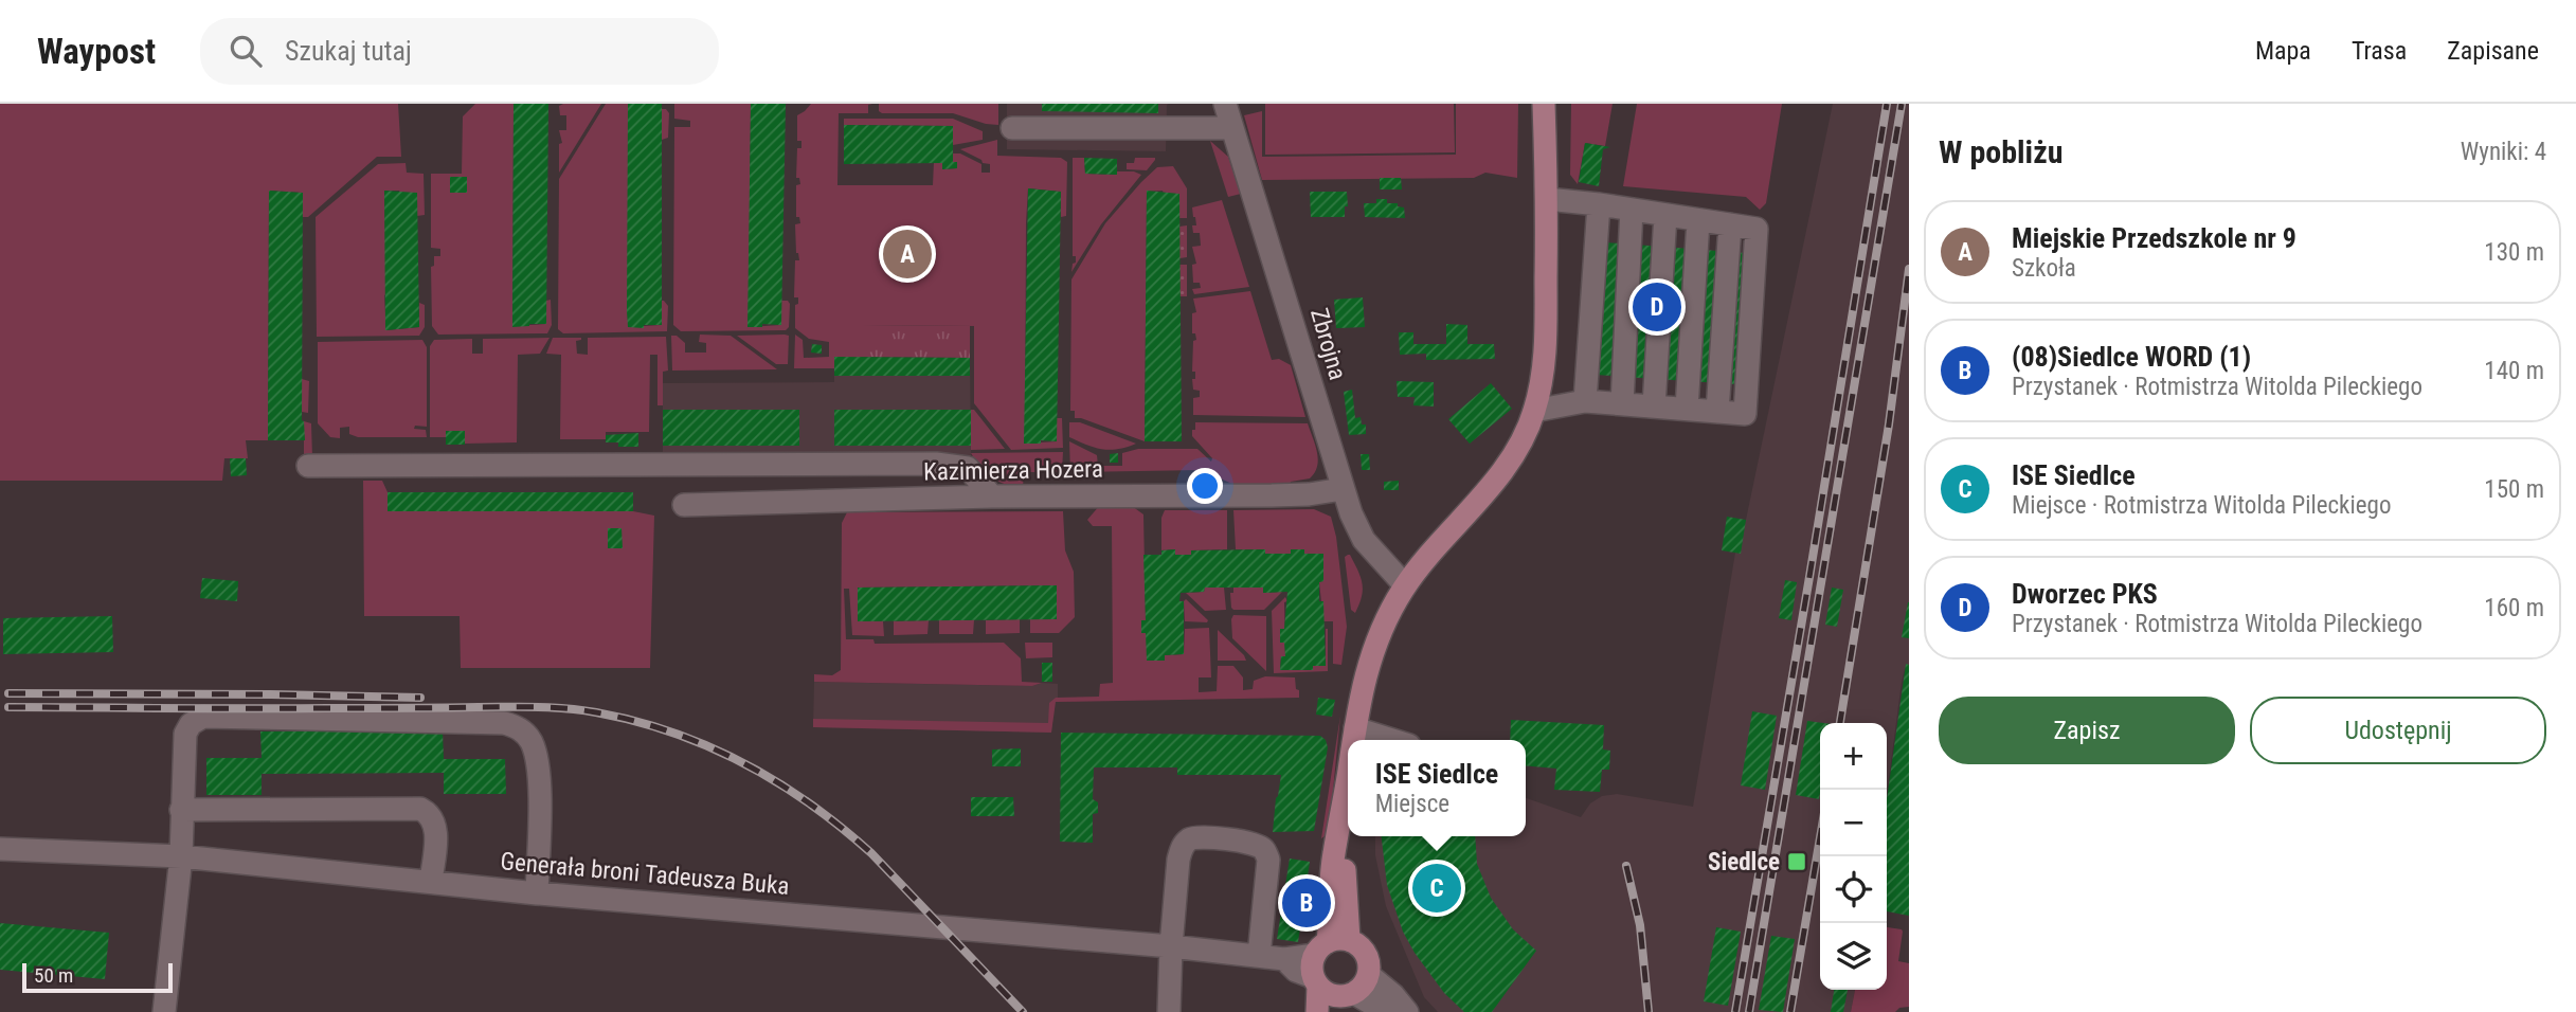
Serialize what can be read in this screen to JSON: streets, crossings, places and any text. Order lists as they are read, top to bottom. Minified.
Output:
{"streets":{"street":["Zbrojna","Kazimierza Hozera","Generała broni Tadeusza Buka"]},"crossings":[["Zbrojna","Kazimierza Hozera"]],"places":{"transit":["Siedlce"]},"scale_bar":"50 m","page":{"header":"Waypost","search":"Szukaj tutaj","nav":["Mapa","Trasa","Zapisane"],"heading":["W pobliżu","Wyniki: 4"],"list":[{"mark":"A","name":"Miejskie Przedszkole nr 9","note":"Szkoła","value":"130 m"},{"mark":"B","name":"(08)Siedlce WORD (1)","note":"Przystanek · Rotmistrza Witolda Pileckiego","value":"140 m"},{"mark":"C","name":"ISE Siedlce","note":"Miejsce · Rotmistrza Witolda Pileckiego","value":"150 m"},{"mark":"D","name":"Dworzec PKS","note":"Przystanek · Rotmistrza Witolda Pileckiego","value":"160 m"}],"pins":["A","D","C","B"],"buttons":["Zapisz","Udostępnij"],"map_buttons":["+","−"],"popup":["ISE Siedlce","Miejsce"],"scale":"50 m"}}
